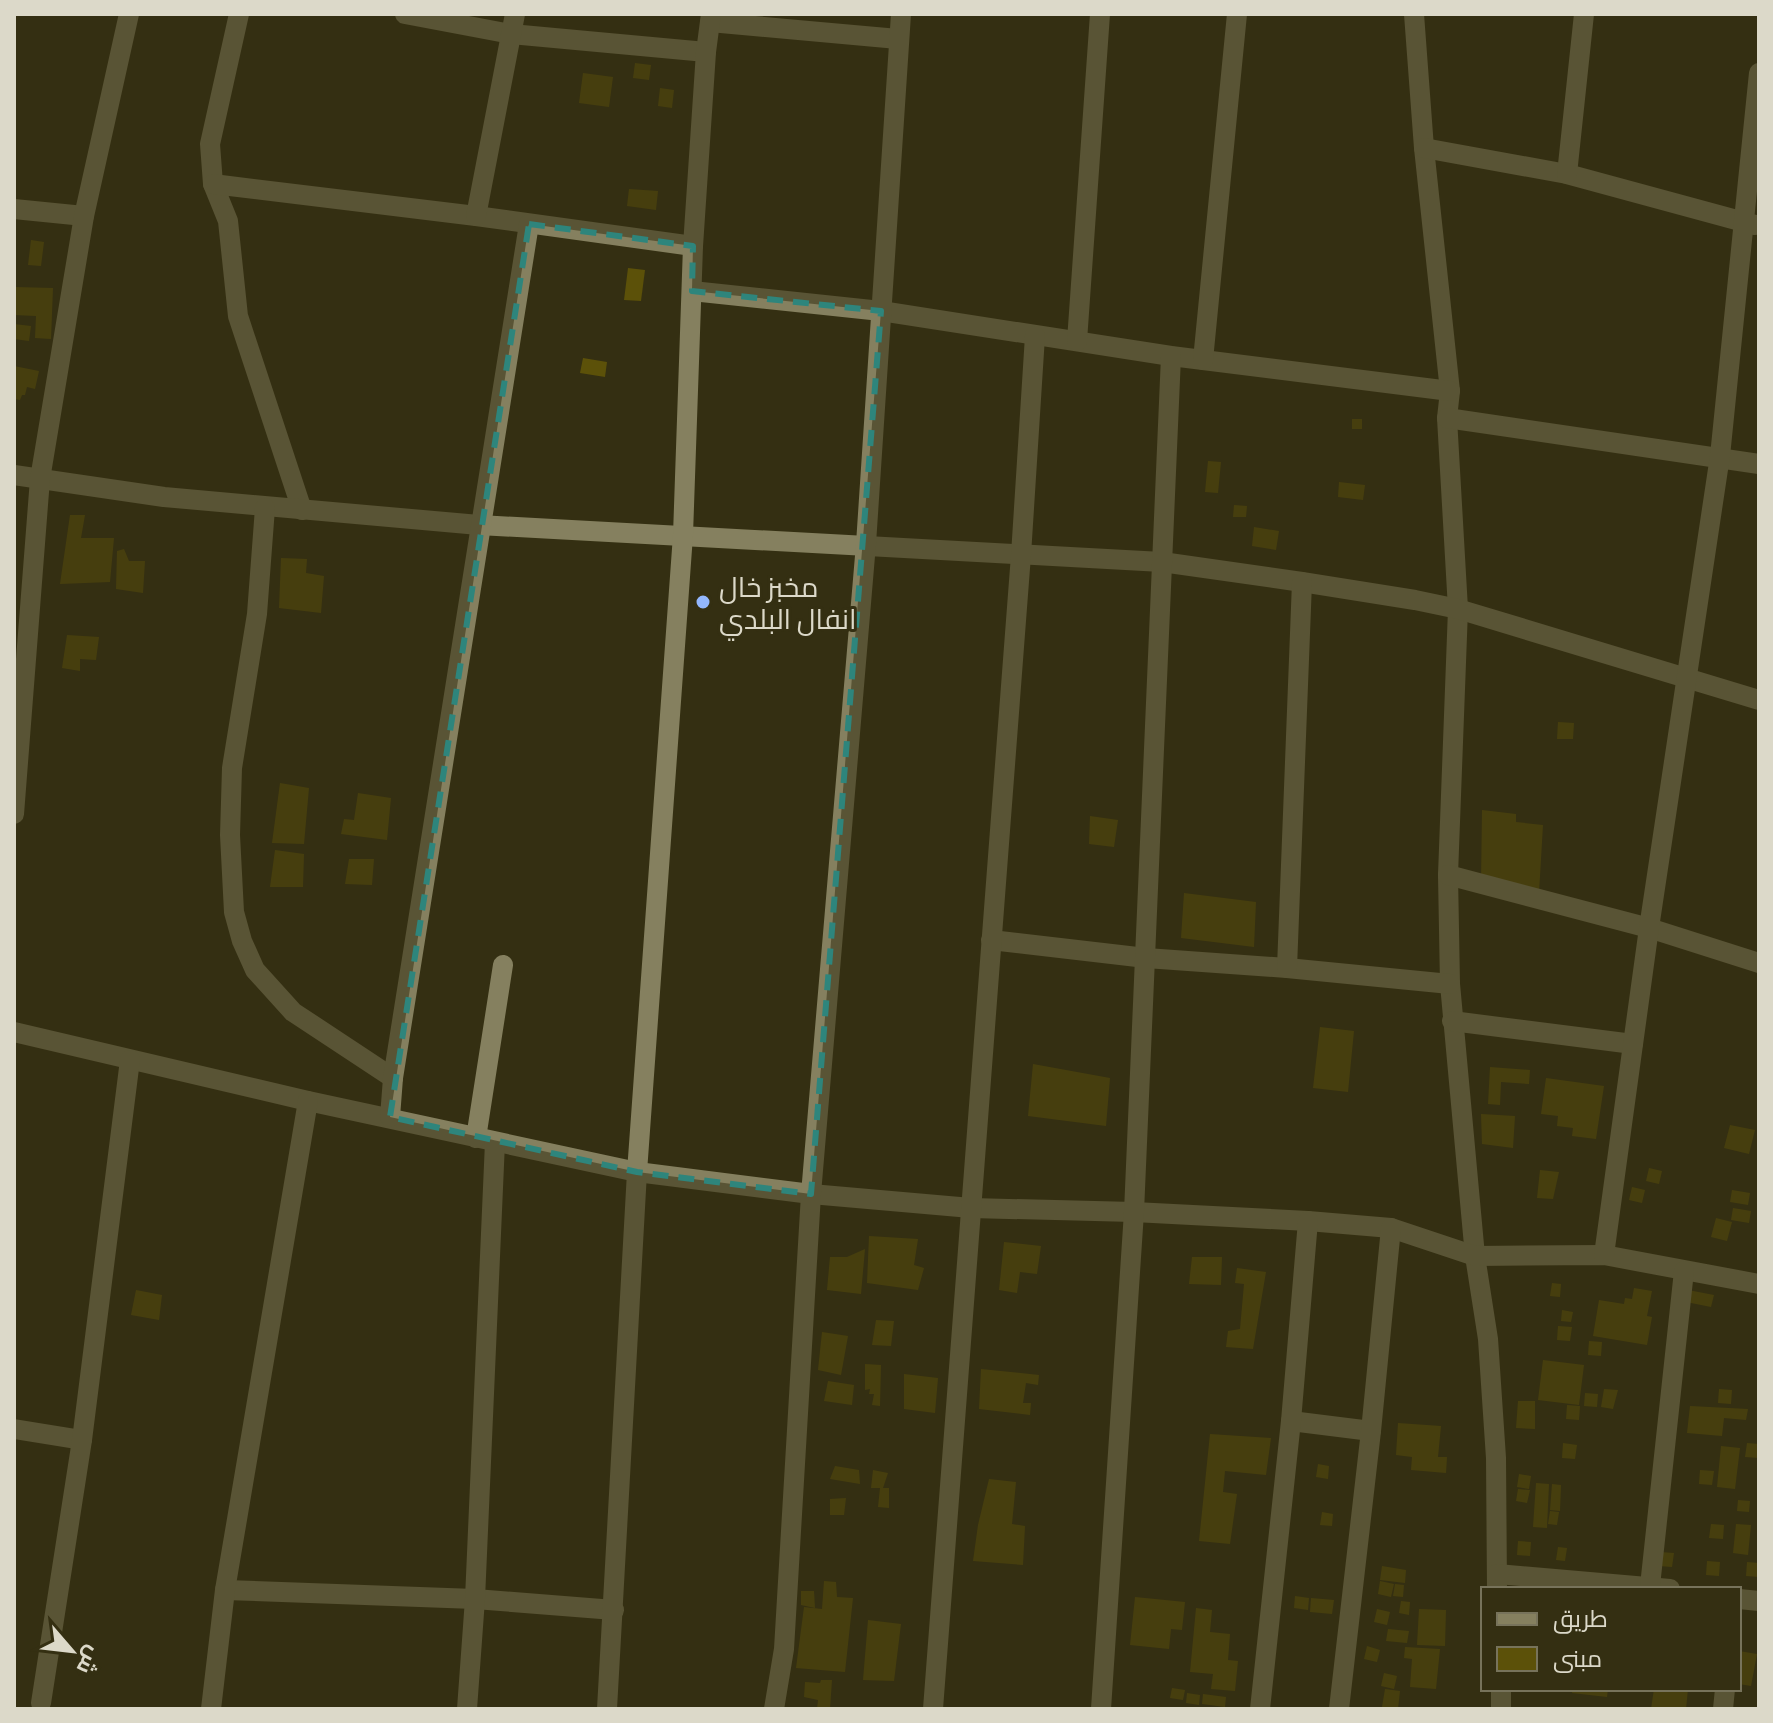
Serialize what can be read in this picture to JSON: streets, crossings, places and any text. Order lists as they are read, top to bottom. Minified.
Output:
{"places":["مخبز خال انفال البلدي"],"legend":["طريق","مبنى"],"north":"bottom right"}
